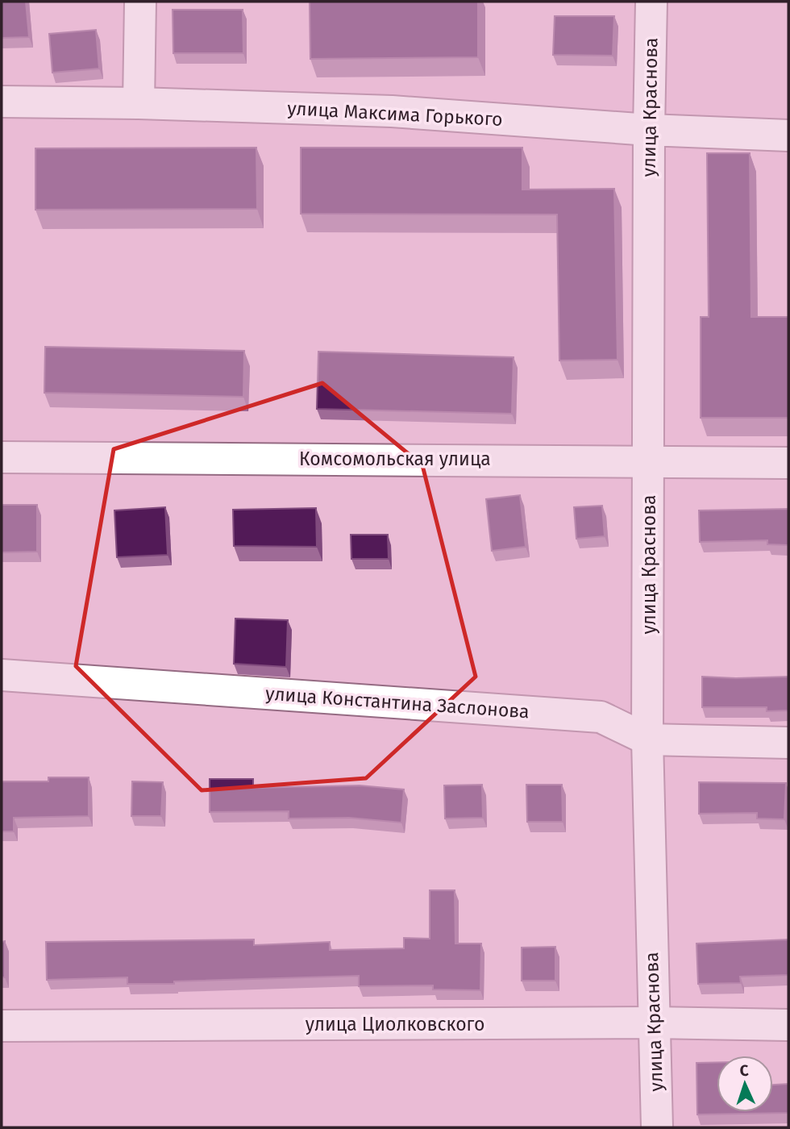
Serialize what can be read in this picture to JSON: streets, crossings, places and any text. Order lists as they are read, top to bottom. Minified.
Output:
{"streets":{"street":["улица Краснова","улица Максима Горького","Комсомольская улица","улица Константина Заслонова","улица Циолковского"]},"crossings":[["улица Краснова","улица Максима Горького"],["улица Краснова","Комсомольская улица"],["улица Краснова","улица Константина Заслонова"],["улица Краснова","улица Циолковского"]],"north":"top"}
